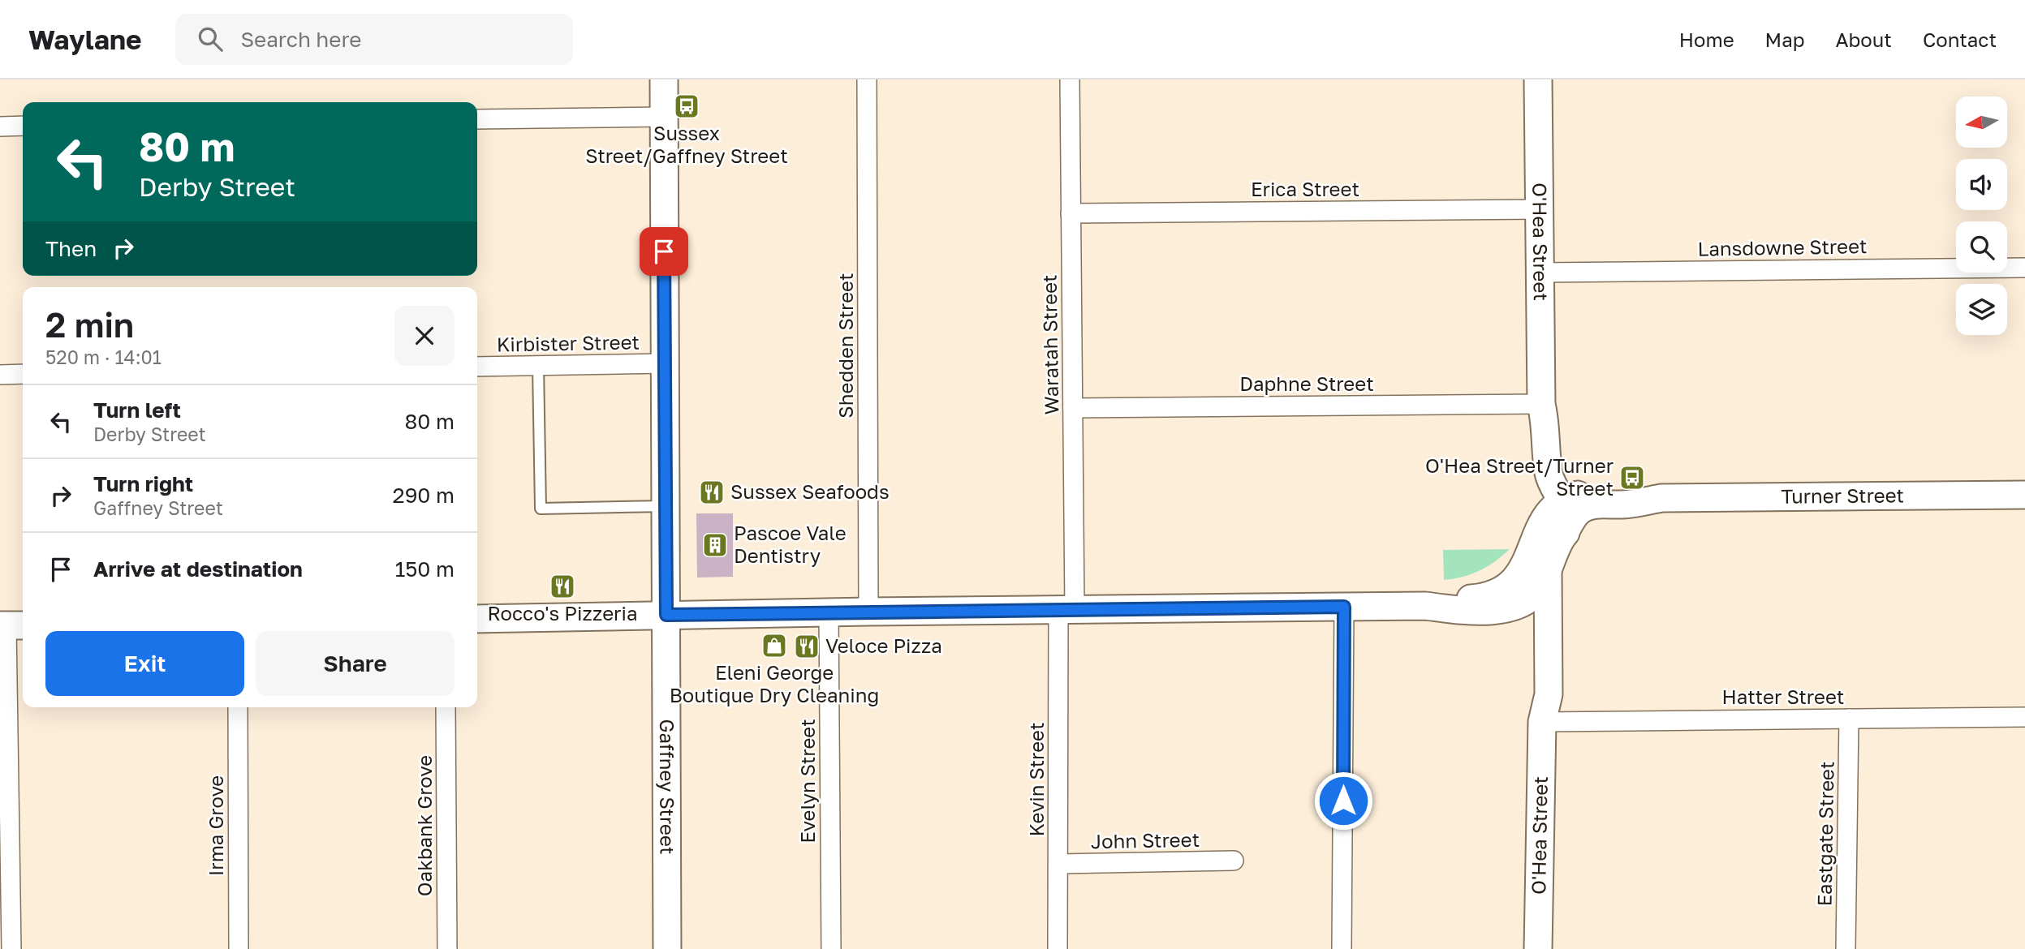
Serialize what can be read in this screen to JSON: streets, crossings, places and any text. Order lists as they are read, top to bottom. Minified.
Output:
{"streets":{"street":["Erica Street","O'Hea Street","Lansdowne Street","Kirbister Street","Waratah Street","Shedden Street","Daphne Street","Turner Street","Hatter Street","Kevin Street","Evelyn Street","Gaffney Street","Irma Grove","Oakbank Grove","Eastgate Street","John Street"]},"crossings":[["Erica Street","O'Hea Street"],["Erica Street","Waratah Street"],["O'Hea Street","Lansdowne Street"],["O'Hea Street","Daphne Street"],["O'Hea Street","Turner Street"],["O'Hea Street","Hatter Street"],["Kirbister Street","Gaffney Street"],["Waratah Street","Daphne Street"],["Waratah Street","Kevin Street"],["Hatter Street","Eastgate Street"],["Kevin Street","John Street"]],"places":{"bus stop":["Sussex Street/Gaffney Street","O'Hea Street/Turner Street"],"restaurant":["Sussex Seafoods","Rocco's Pizzeria","Veloce Pizza"],"building":["Pascoe Vale Dentistry"],"shop":["Eleni George Boutique Dry Cleaning"]},"north":"left","page":{"header":"Waylane","search":"Search here","nav":["Home","Map","About","Contact"],"turn":["80 m","Derby Street"],"then":"Then","heading":["2 min","520 m · 14:01"],"list":[{"name":"Turn left","note":"Derby Street","value":"80 m"},{"name":"Turn right","note":"Gaffney Street","value":"290 m"},{"name":"Arrive at destination","value":"150 m"}],"buttons":["Exit","Share"]}}
